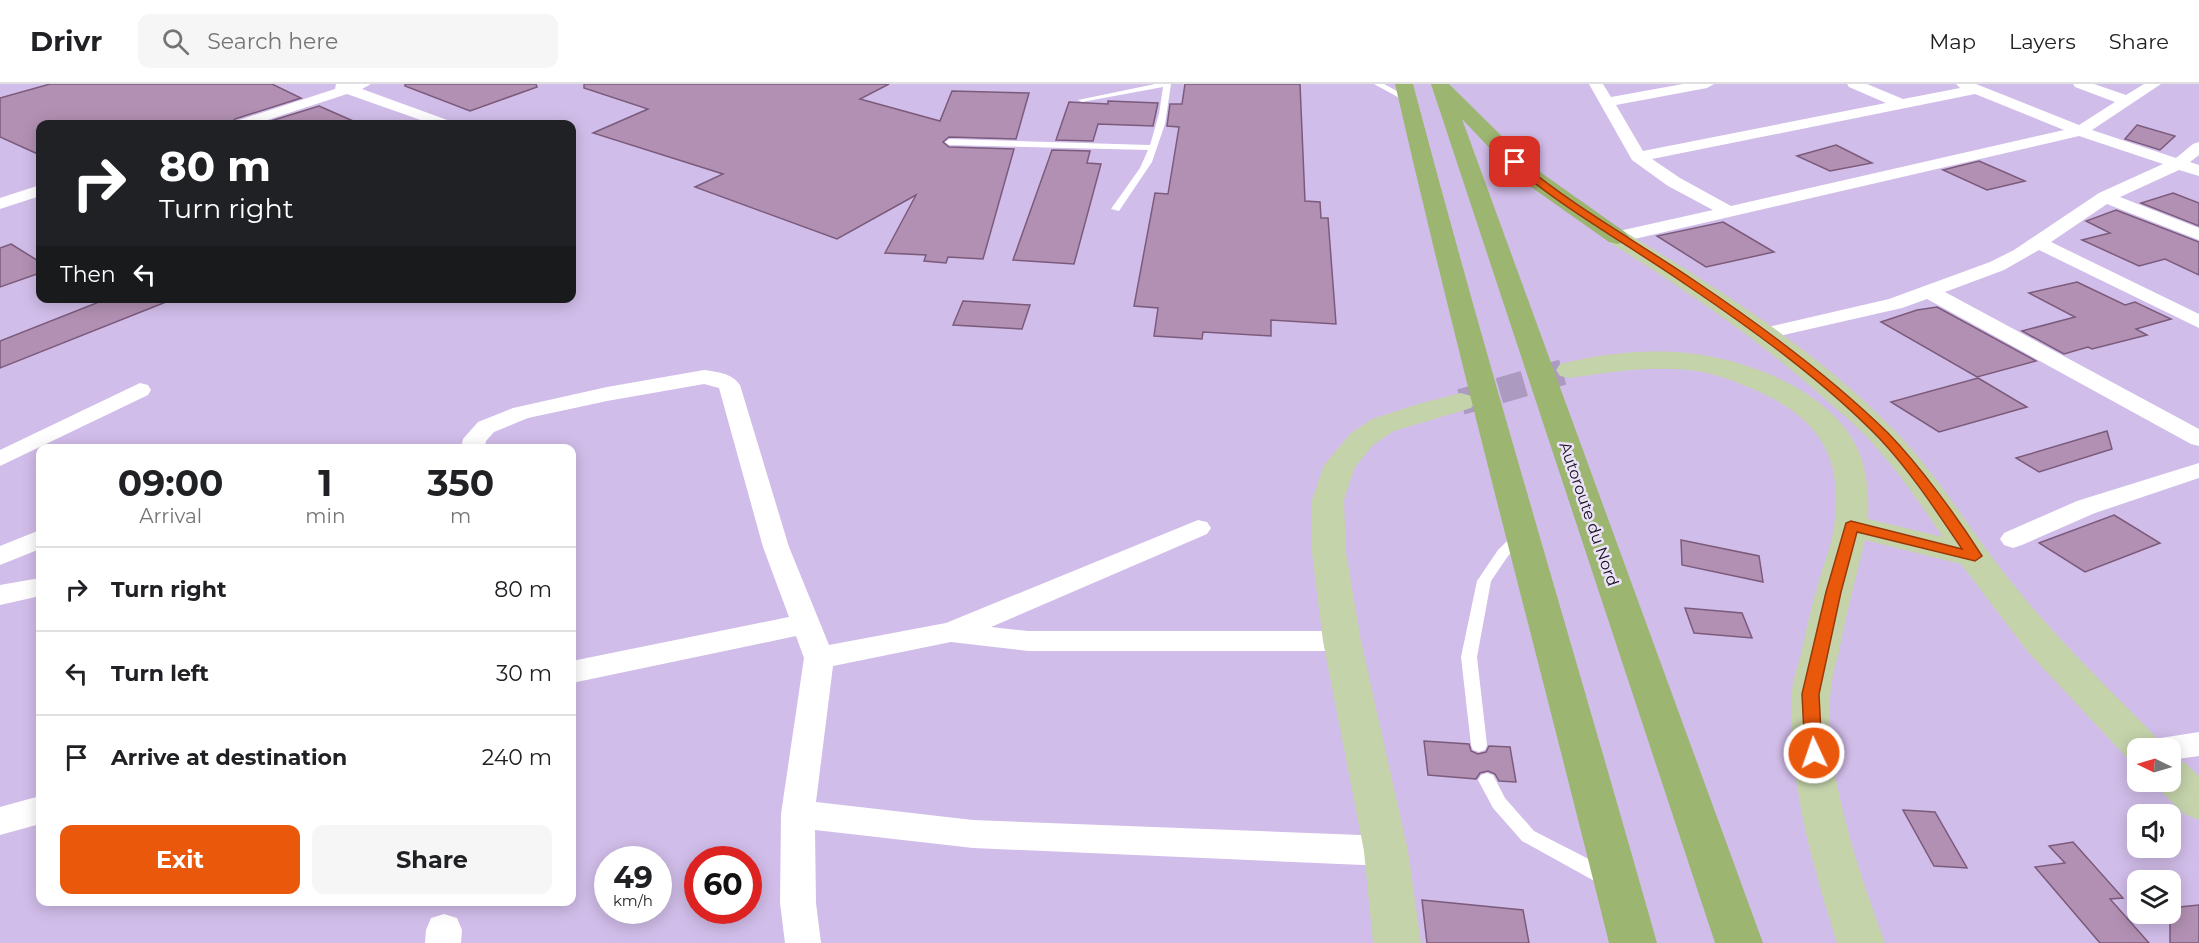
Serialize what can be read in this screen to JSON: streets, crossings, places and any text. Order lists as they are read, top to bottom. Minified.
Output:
{"streets":{"highway":["Autoroute du Nord"]},"north":"left","page":{"header":"Drivr","search":"Search here","nav":["Map","Layers","Share"],"turn":["80 m","Turn right"],"then":"Then","eta":["09:00","Arrival","1","min","350","m"],"list":[{"name":"Turn right","value":"80 m"},{"name":"Turn left","value":"30 m"},{"name":"Arrive at destination","value":"240 m"}],"buttons":["Exit","Share"],"speed":"49 km/h","limit":"60"}}
